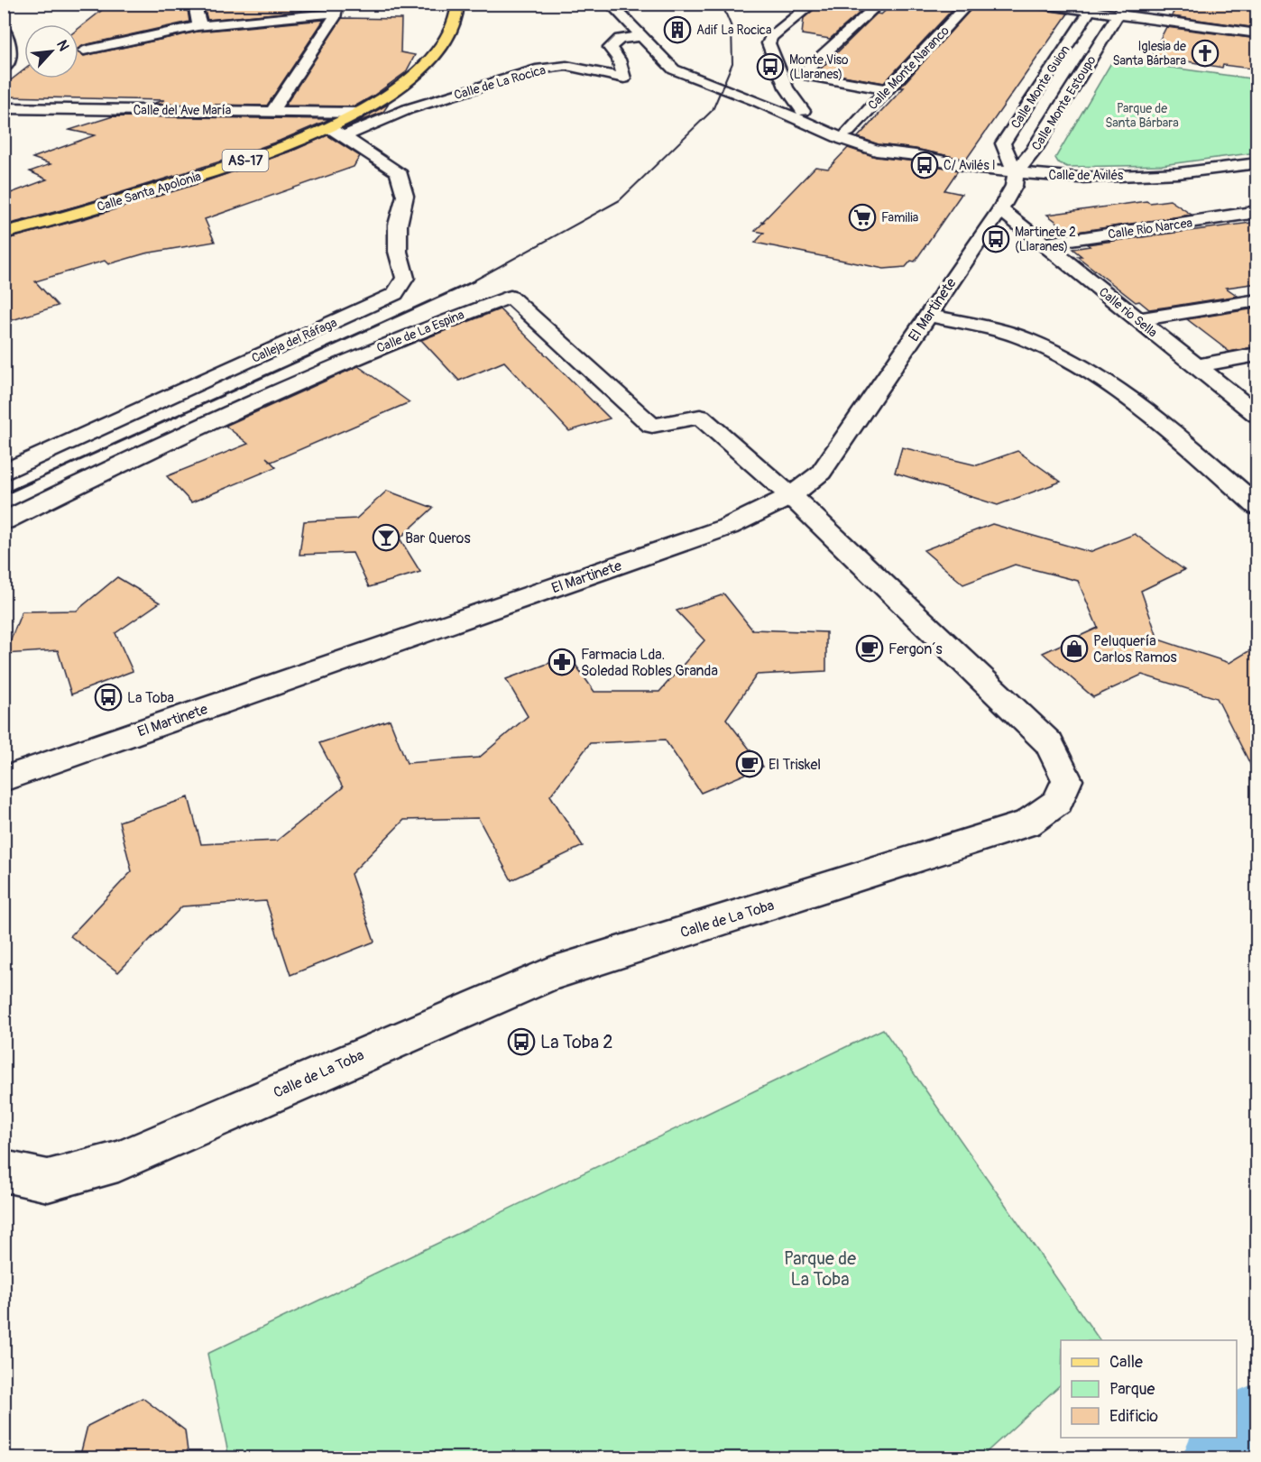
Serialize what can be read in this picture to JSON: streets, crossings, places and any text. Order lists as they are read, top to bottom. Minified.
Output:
{"streets":{"main road":["AS-17","Calle Santa Apolonia"],"street":["Calle Monte Naranco","Calle de La Rocica","Calle Monte Guion","Calle Monte Estoupo","Calle del Ave María","Calle de Avilés","Calle Rio Narcea","El Martinete","Calle rio Sella","Calle de La Espina","Calleja del Ráfaga","Calle de La Toba"]},"crossings":[["Calle Monte Naranco","Calle de Avilés"],["Calle de La Rocica","Calle de Avilés"],["Calle de La Rocica","Calle Santa Apolonia"],["Calle de La Rocica","Calleja del Ráfaga"],["Calle Monte Guion","Calle Monte Estoupo"],["Calle Monte Guion","Calle de Avilés"],["Calle Monte Guion","El Martinete"],["Calle Monte Estoupo","Calle de Avilés"],["Calle Monte Estoupo","El Martinete"],["Calle del Ave María","Calle Santa Apolonia"],["Calle de Avilés","El Martinete"],["Calle Santa Apolonia","Calleja del Ráfaga"],["Calle Rio Narcea","Calle rio Sella"],["El Martinete","Calle rio Sella"],["El Martinete","Calle de La Espina"],["El Martinete","Calle de La Toba"],["Calle de La Espina","Calle de La Toba"]],"parks":["Parque de Santa Bárbara","Parque de La Toba"],"places":{"building":["Adif La Rocica"],"church":["Iglesia de Santa Bárbara"],"bus stop":["Monte Viso (Llaranes)","C/ Avilés I","Martinete 2 (Llaranes)","La Toba","La Toba 2"],"supermarket":["Familia"],"bar":["Bar Queros"],"cafe":["Fergon´s","El Triskel"],"shop":["Peluquería Carlos Ramos"],"pharmacy":["Farmacia Lda. Soledad Robles Granda"]},"legend":["Calle","Parque","Edificio"],"north":"top right"}
